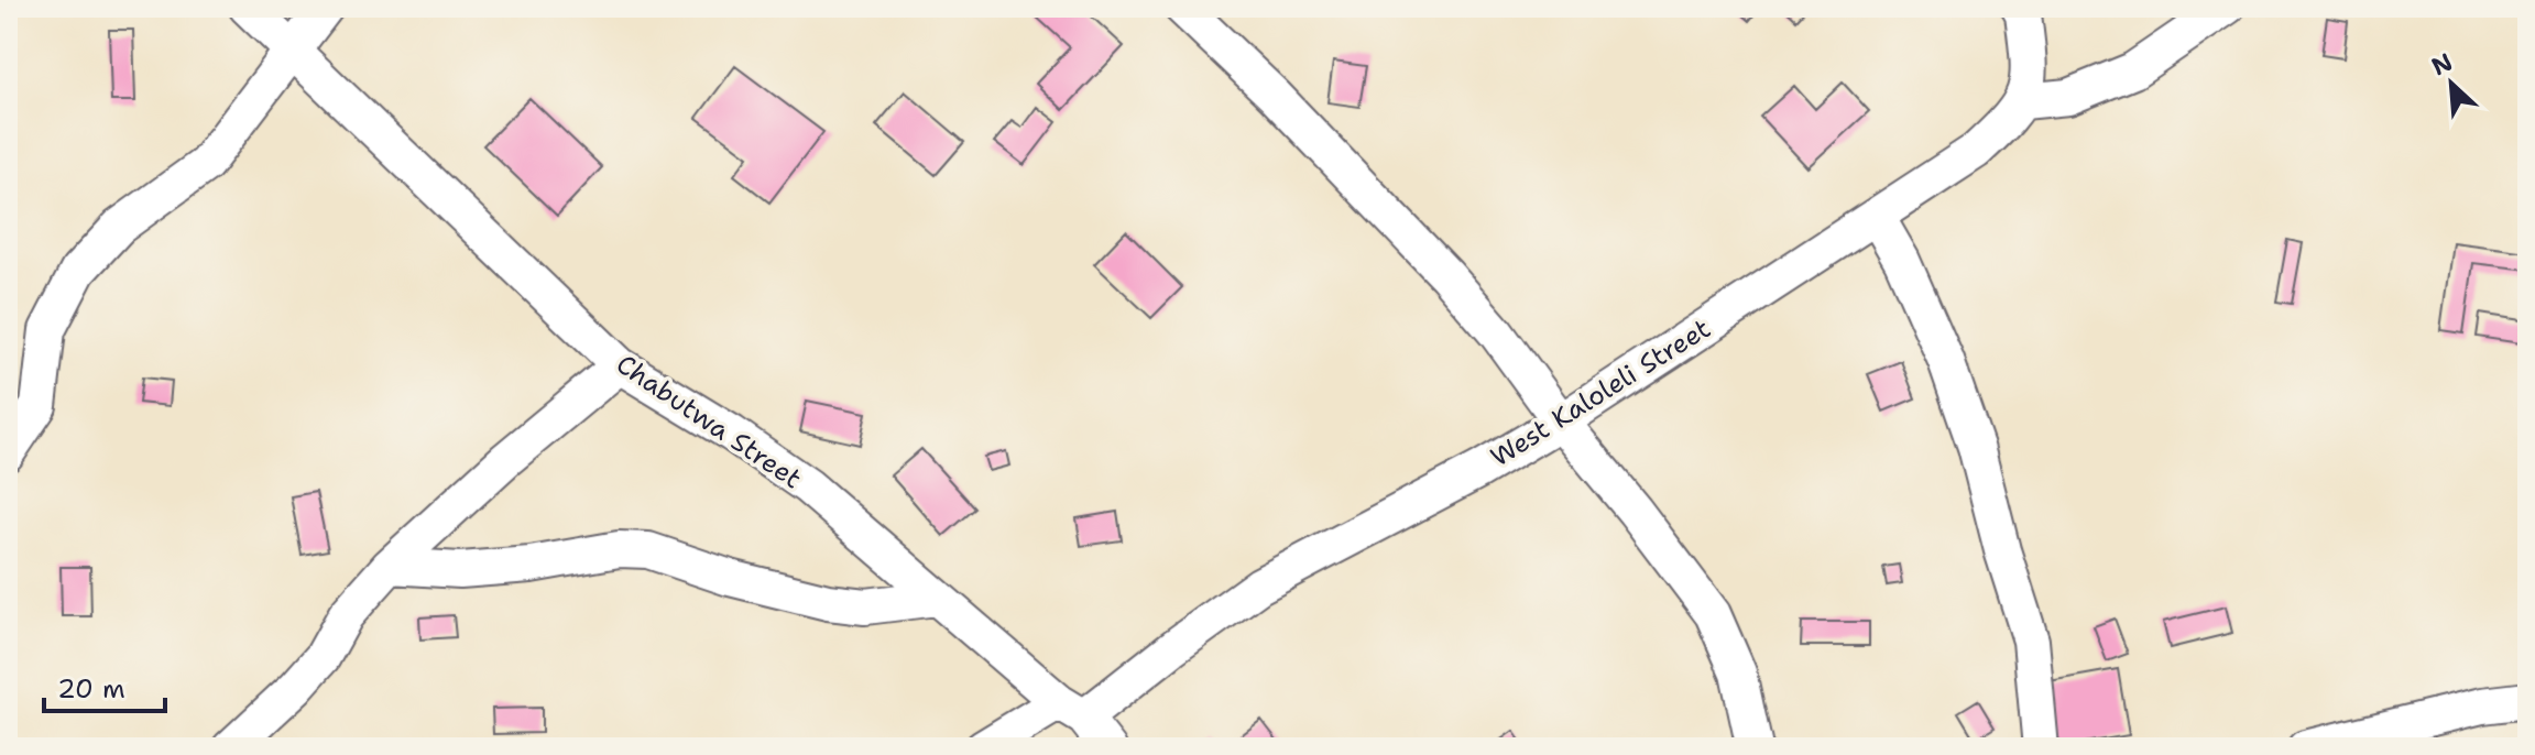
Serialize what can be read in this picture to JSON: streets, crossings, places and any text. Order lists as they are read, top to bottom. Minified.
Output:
{"streets":{"street":["West Kaloleli Street","Chabutwa Street"]},"crossings":[["West Kaloleli Street","Chabutwa Street"]],"scale_bar":"20 m","north":"top left"}
